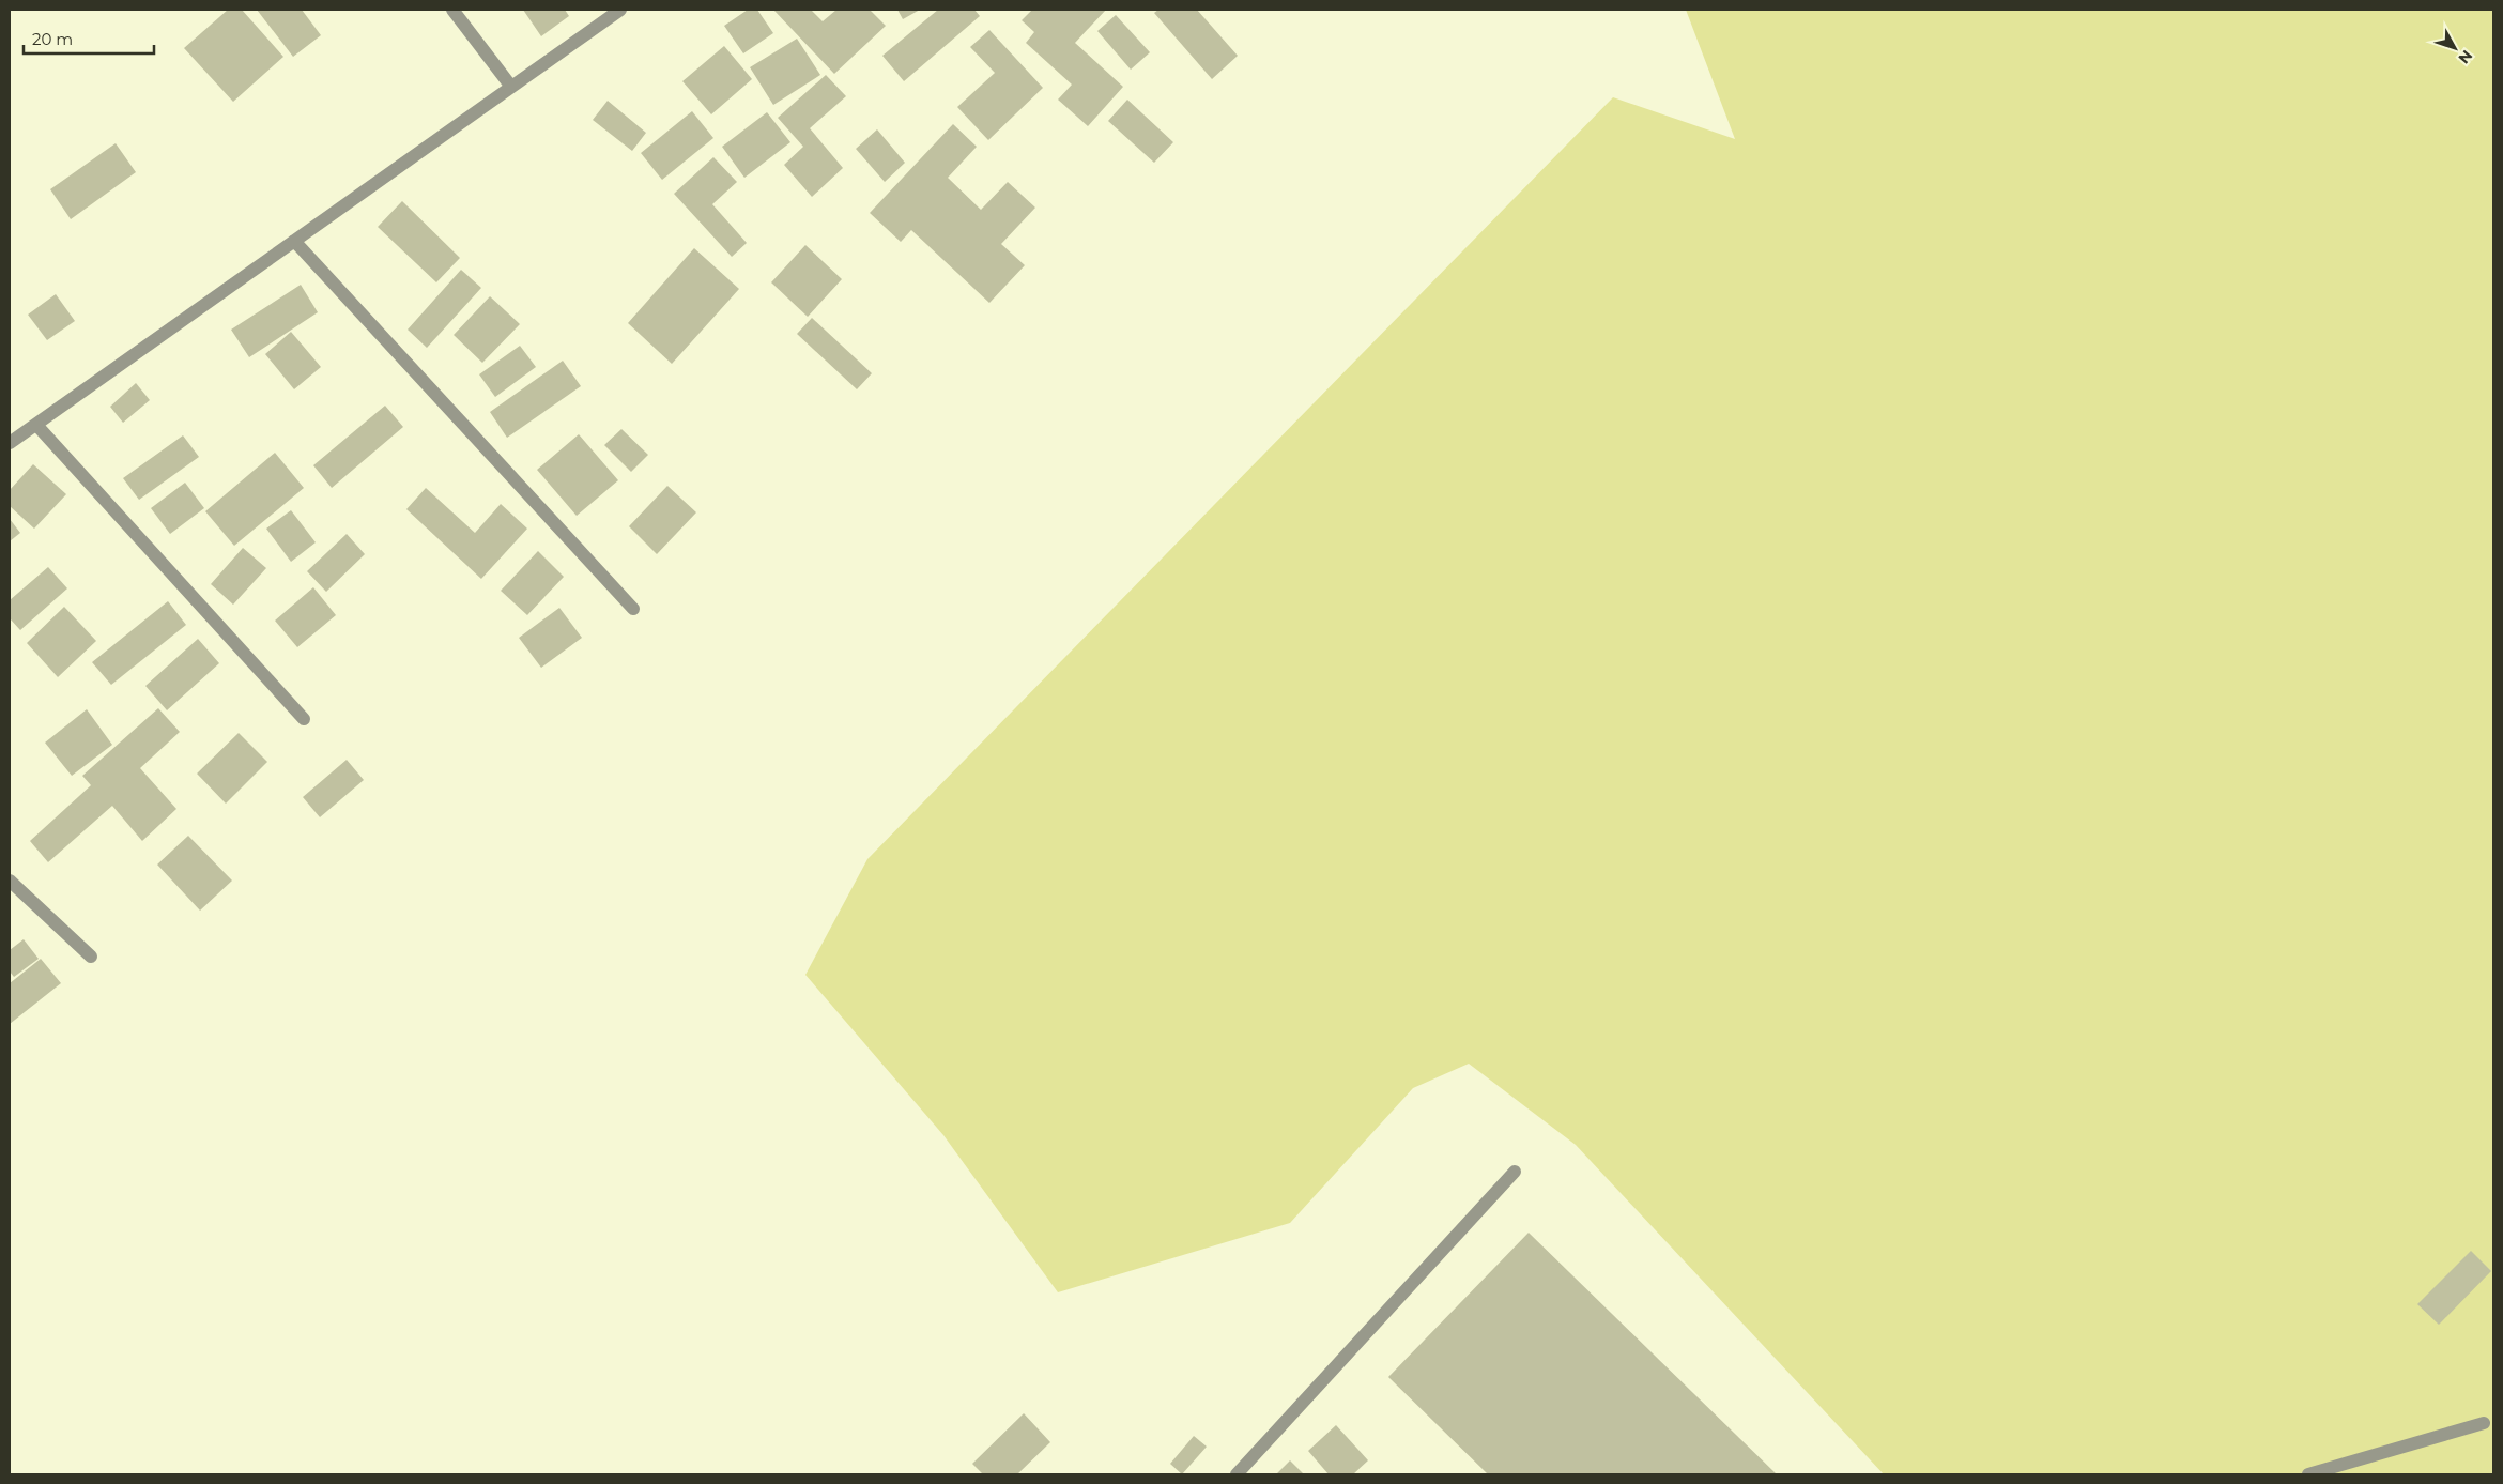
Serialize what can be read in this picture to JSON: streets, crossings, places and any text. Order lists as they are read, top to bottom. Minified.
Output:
{"scale_bar":"20 m","north":"bottom right"}
